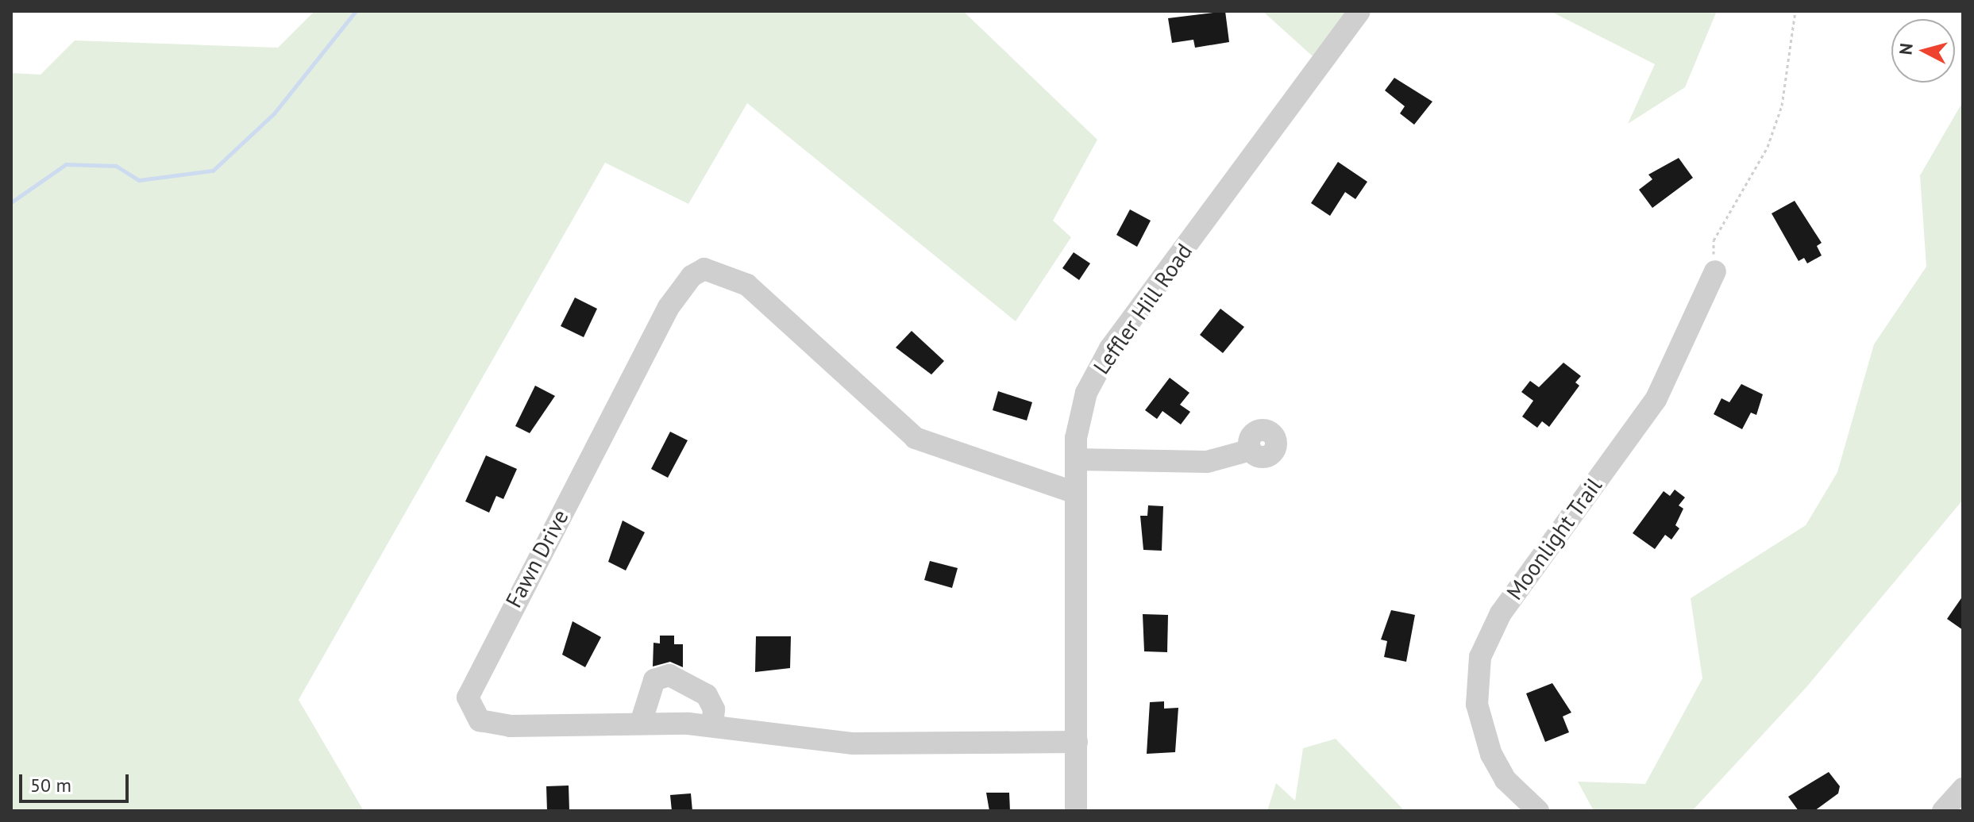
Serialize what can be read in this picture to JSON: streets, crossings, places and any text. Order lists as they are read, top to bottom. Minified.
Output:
{"streets":{"street":["Leffler Hill Road","Moonlight Trail","Fawn Drive"]},"crossings":[["Leffler Hill Road","Fawn Drive"]],"scale_bar":"50 m","north":"left"}
